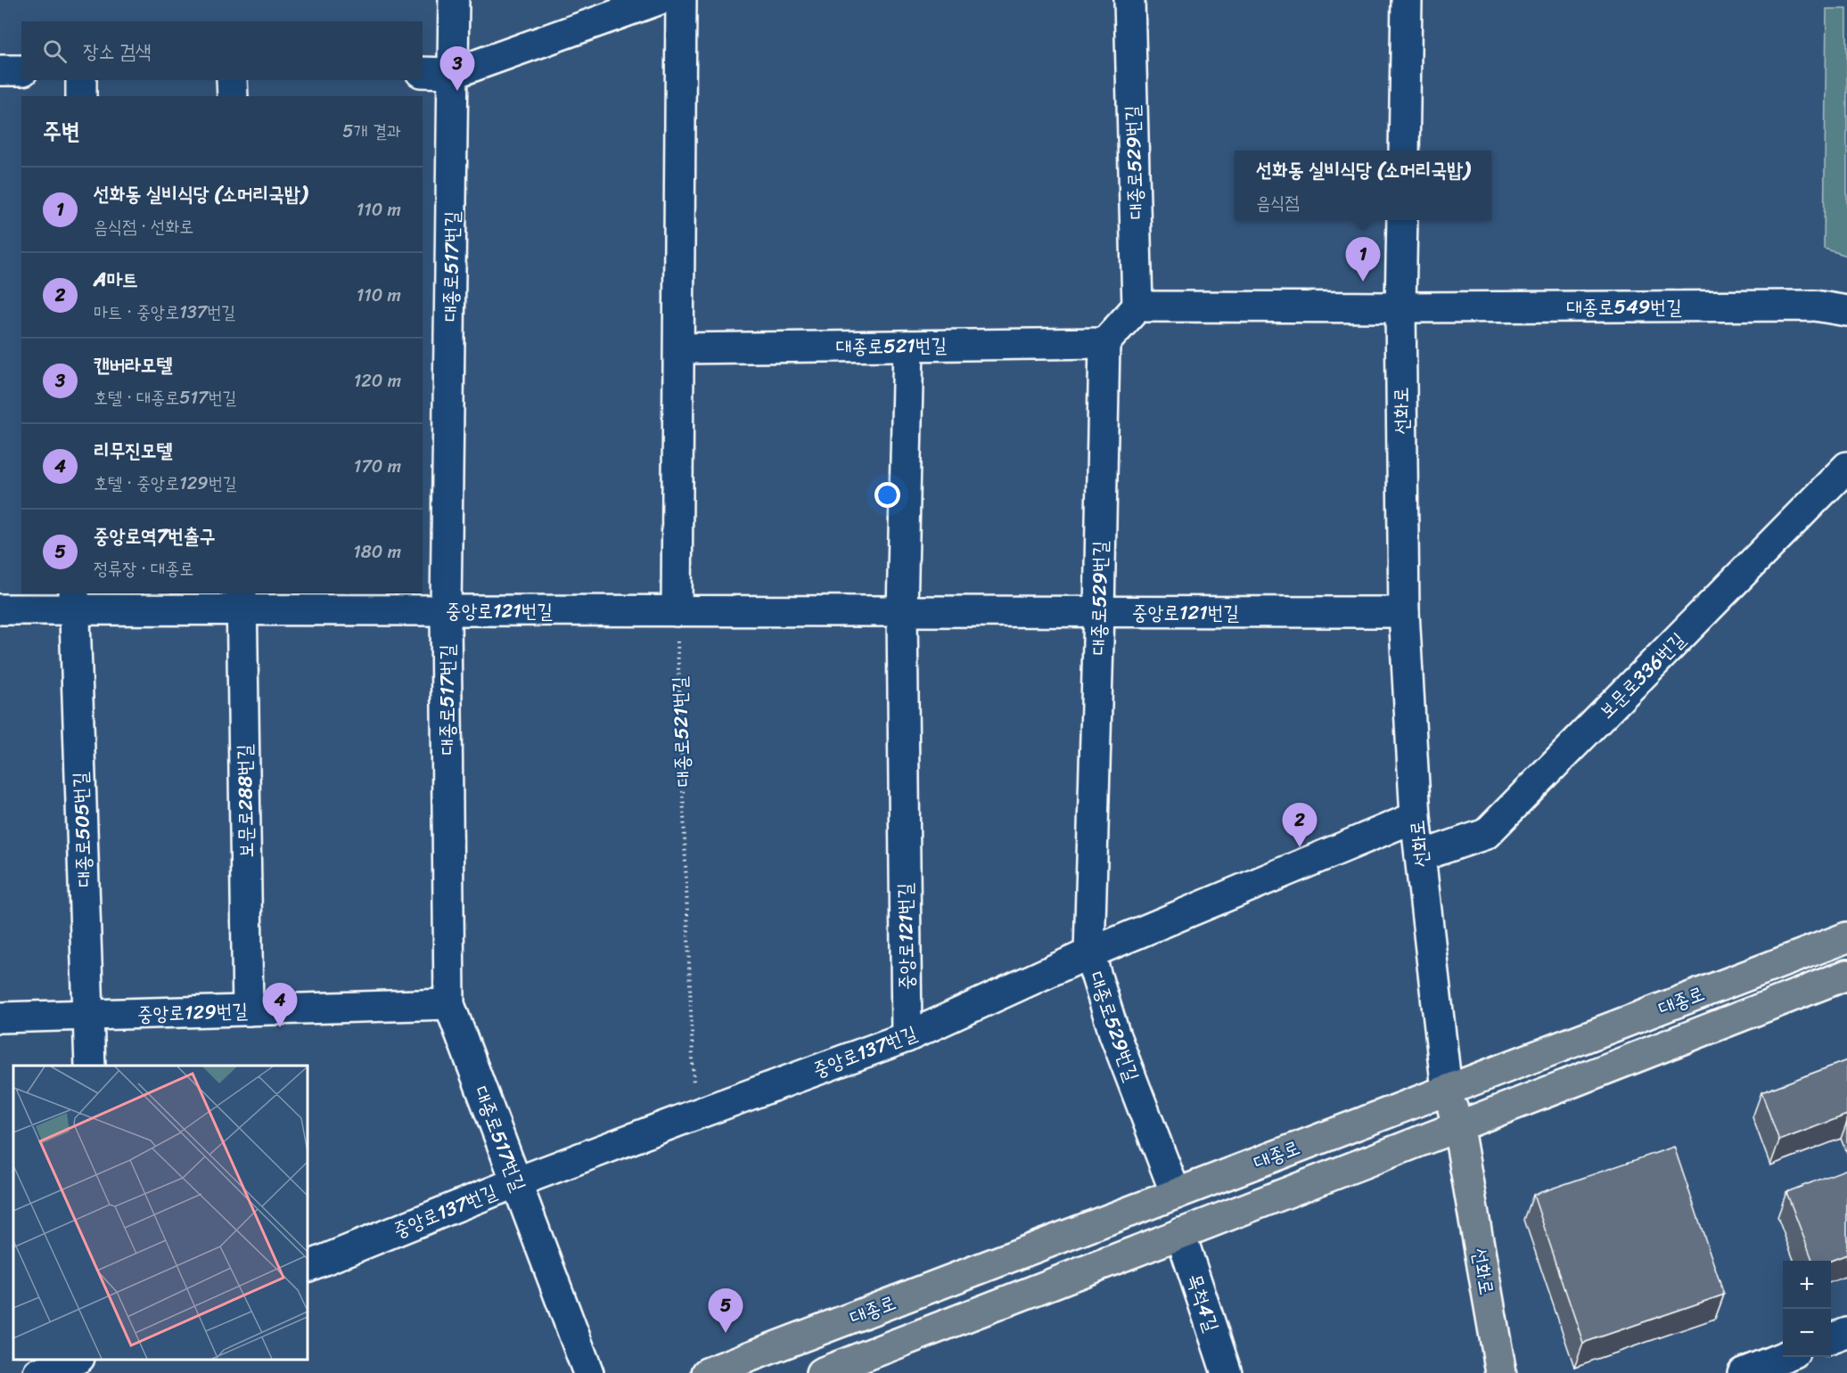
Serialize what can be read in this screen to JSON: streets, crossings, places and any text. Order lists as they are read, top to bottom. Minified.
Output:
{"streets":{"main road":["선화로","대종로"],"street":["대종로529번길","대종로517번길","대종로549번길","대종로521번길","중앙로121번길","보문로336번길","보문로288번길","대종로505번길","중앙로129번길","중앙로137번길","목척4길"]},"crossings":[["대종로529번길","대종로521번길"],["대종로529번길","중앙로121번길"],["대종로529번길","대종로"],["대종로529번길","중앙로137번길"],["대종로517번길","중앙로121번길"],["대종로517번길","중앙로129번길"],["대종로517번길","중앙로137번길"],["대종로549번길","선화로"],["대종로521번길","중앙로121번길"],["대종로521번길","중앙로137번길"],["선화로","중앙로121번길"],["선화로","보문로336번길"],["선화로","대종로"],["선화로","중앙로137번길"],["중앙로121번길","보문로288번길"],["중앙로121번길","대종로505번길"],["중앙로121번길","중앙로137번길"],["보문로288번길","중앙로129번길"],["대종로505번길","중앙로129번길"],["대종로","목척4길"]],"page":{"search":"장소 검색","pins":["3","1","2","4","5"],"heading":["주변","5개 결과"],"popup":["선화동 실비식당 (소머리국밥)","음식점"],"list":[{"mark":"1","name":"선화동 실비식당 (소머리국밥)","note":"음식점 · 선화로","value":"110 m"},{"mark":"2","name":"A마트","note":"마트 · 중앙로137번길","value":"110 m"},{"mark":"3","name":"캔버라모텔","note":"호텔 · 대종로517번길","value":"120 m"},{"mark":"4","name":"리무진모텔","note":"호텔 · 중앙로129번길","value":"170 m"},{"mark":"5","name":"중앙로역7번출구","note":"정류장 · 대종로","value":"180 m"}],"map_buttons":["+","−"]}}
